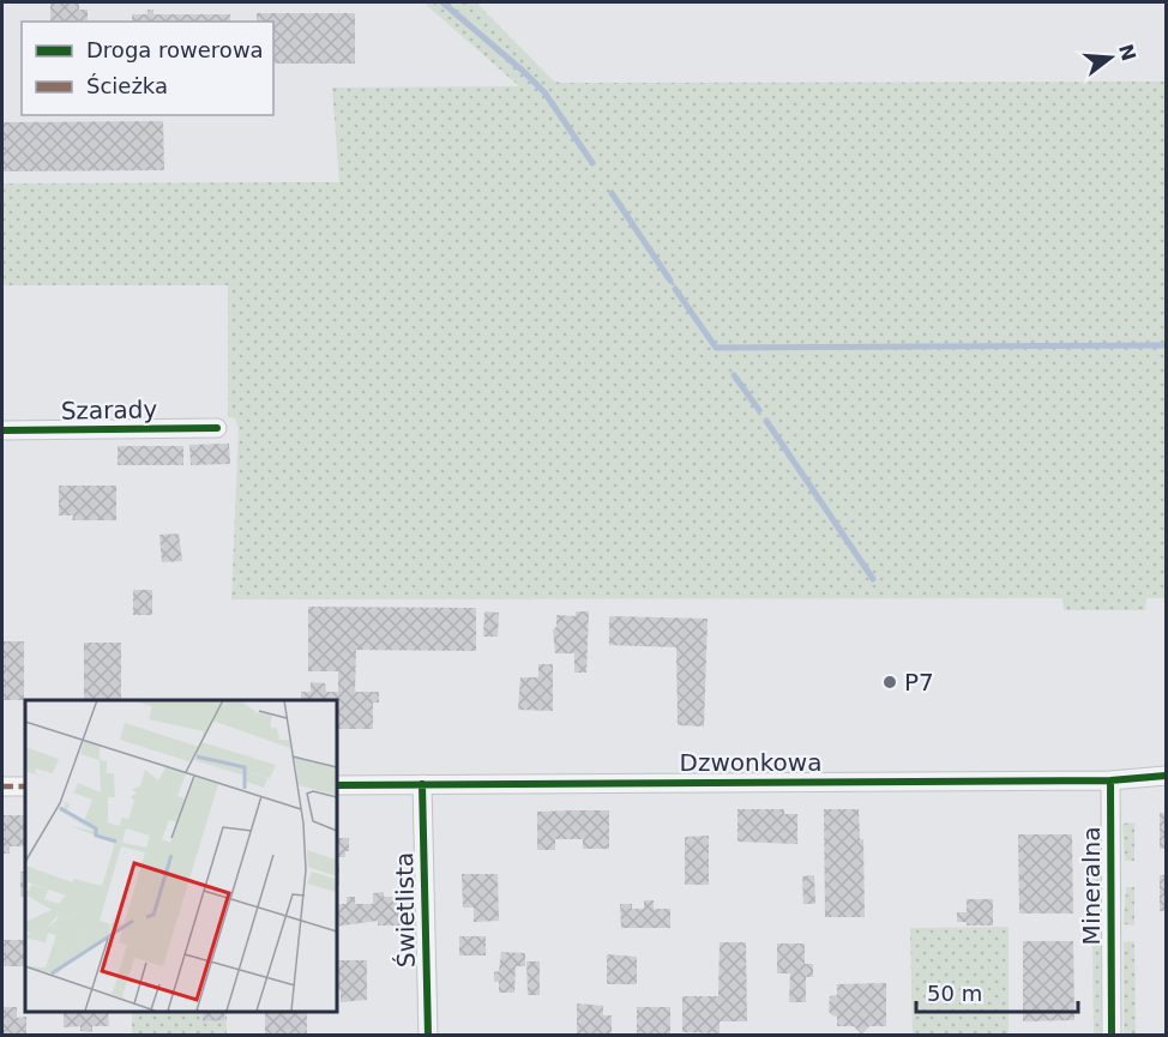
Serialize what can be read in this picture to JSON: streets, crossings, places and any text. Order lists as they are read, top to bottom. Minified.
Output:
{"streets":{"street":["Szarady","Dzwonkowa","Mineralna","Świetlista"]},"crossings":[["Dzwonkowa","Mineralna"],["Dzwonkowa","Świetlista"]],"places":["P7"],"legend":["Droga rowerowa","Ścieżka"],"scale_bar":"50 m","north":"right"}
